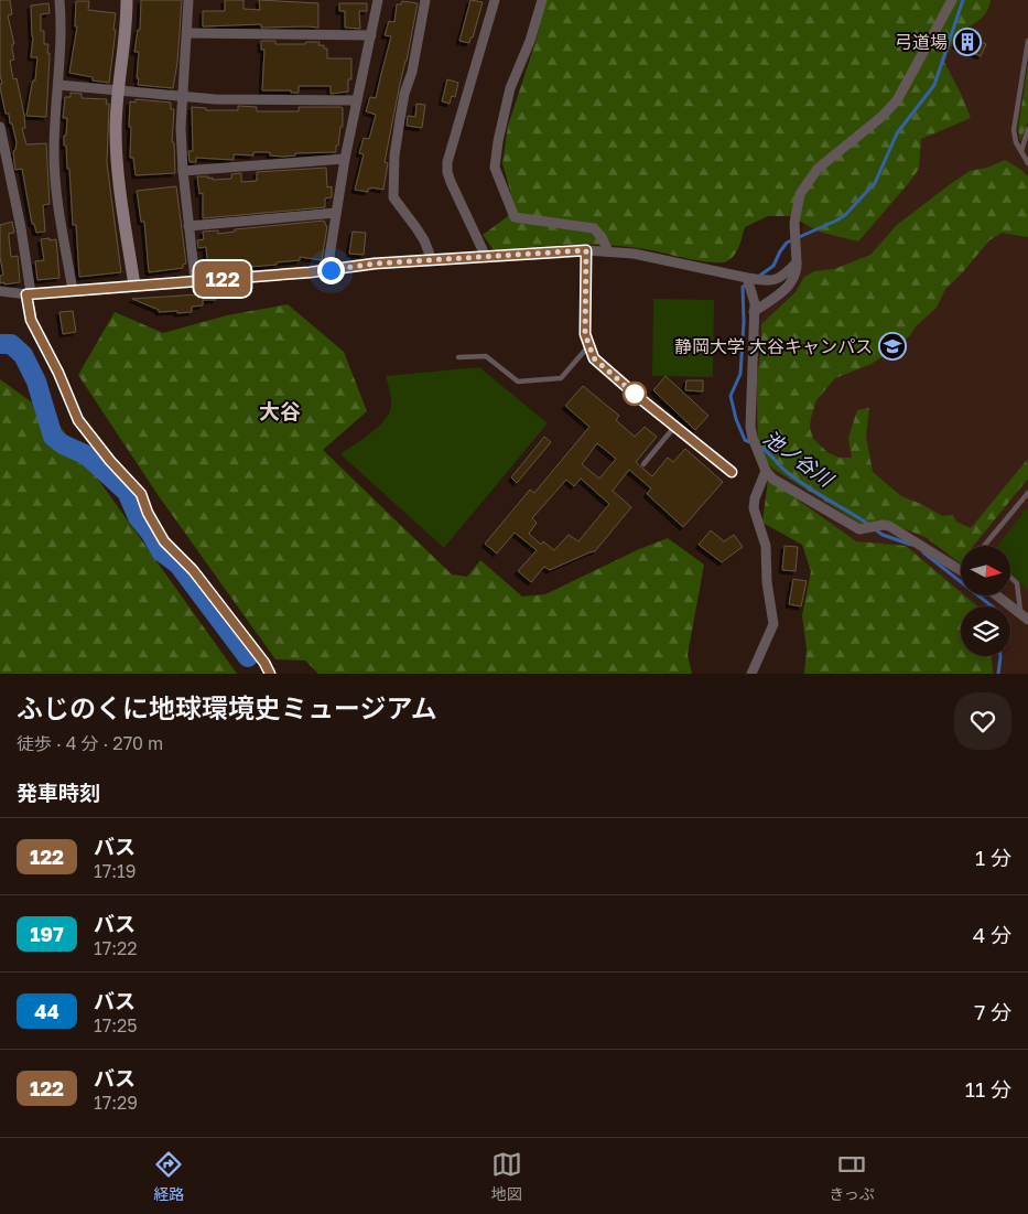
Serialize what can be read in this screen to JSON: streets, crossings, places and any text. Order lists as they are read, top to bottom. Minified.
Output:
{"districts":["大谷"],"water":["池ノ谷川"],"places":{"building":["弓道場"],"school or university":["静岡大学 大谷キャンパス"]},"lines":["bus line 122"],"north":"right","page":{"on_map":"122","heading":[["ふじのくに地球環境史ミュージアム","徒歩 · 4 分 · 270 m"],"発車時刻"],"list":[{"mark":"122","name":"バス","note":"17:19","value":"1 分"},{"mark":"197","name":"バス","note":"17:22","value":"4 分"},{"mark":"44","name":"バス","note":"17:25","value":"7 分"},{"mark":"122","name":"バス","note":"17:29","value":"11 分"}],"tabs":["経路","地図","きっぷ"]}}
